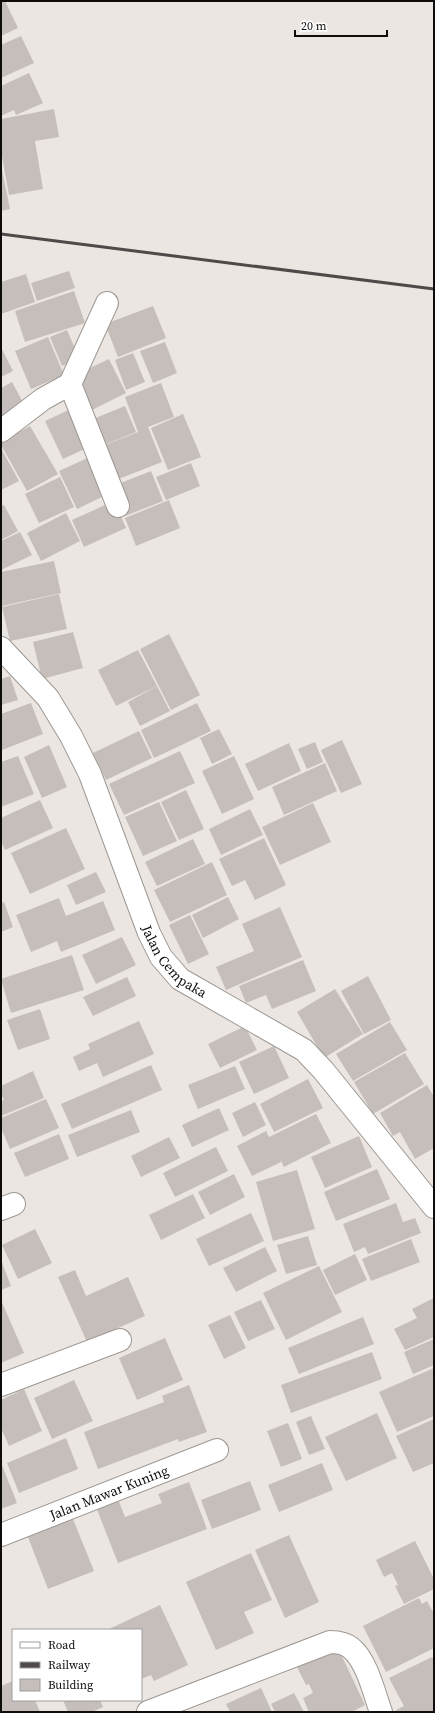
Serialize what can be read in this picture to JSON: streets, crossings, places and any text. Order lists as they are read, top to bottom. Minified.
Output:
{"streets":{"street":["Jalan Cempaka","Jalan Mawar Kuning"]},"legend":["Road","Railway","Building"],"scale_bar":"20 m"}
